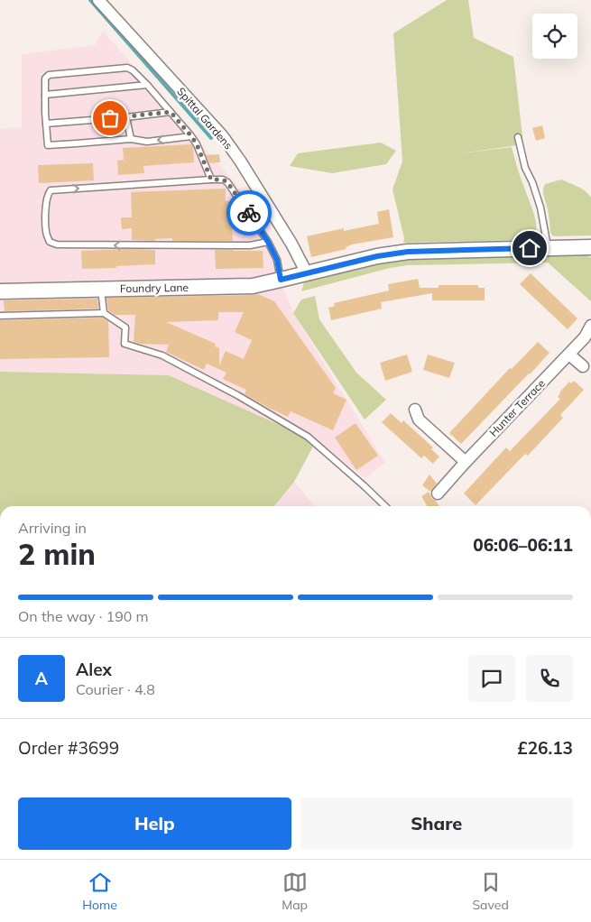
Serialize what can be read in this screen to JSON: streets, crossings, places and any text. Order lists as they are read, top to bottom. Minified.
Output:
{"streets":{"street":["Spittal Gardens","Foundry Lane","Hunter Terrace"]},"crossings":[["Spittal Gardens","Foundry Lane"]],"page":{"heading":["2 min","Arriving in","06:06–06:11"],"panel":["Alex","Courier · 4.8","Order #3699","£26.13"],"bar":"On the way · 190 m","round":"A","buttons":["Help","Share"],"tabs":["Home","Map","Saved"]}}
